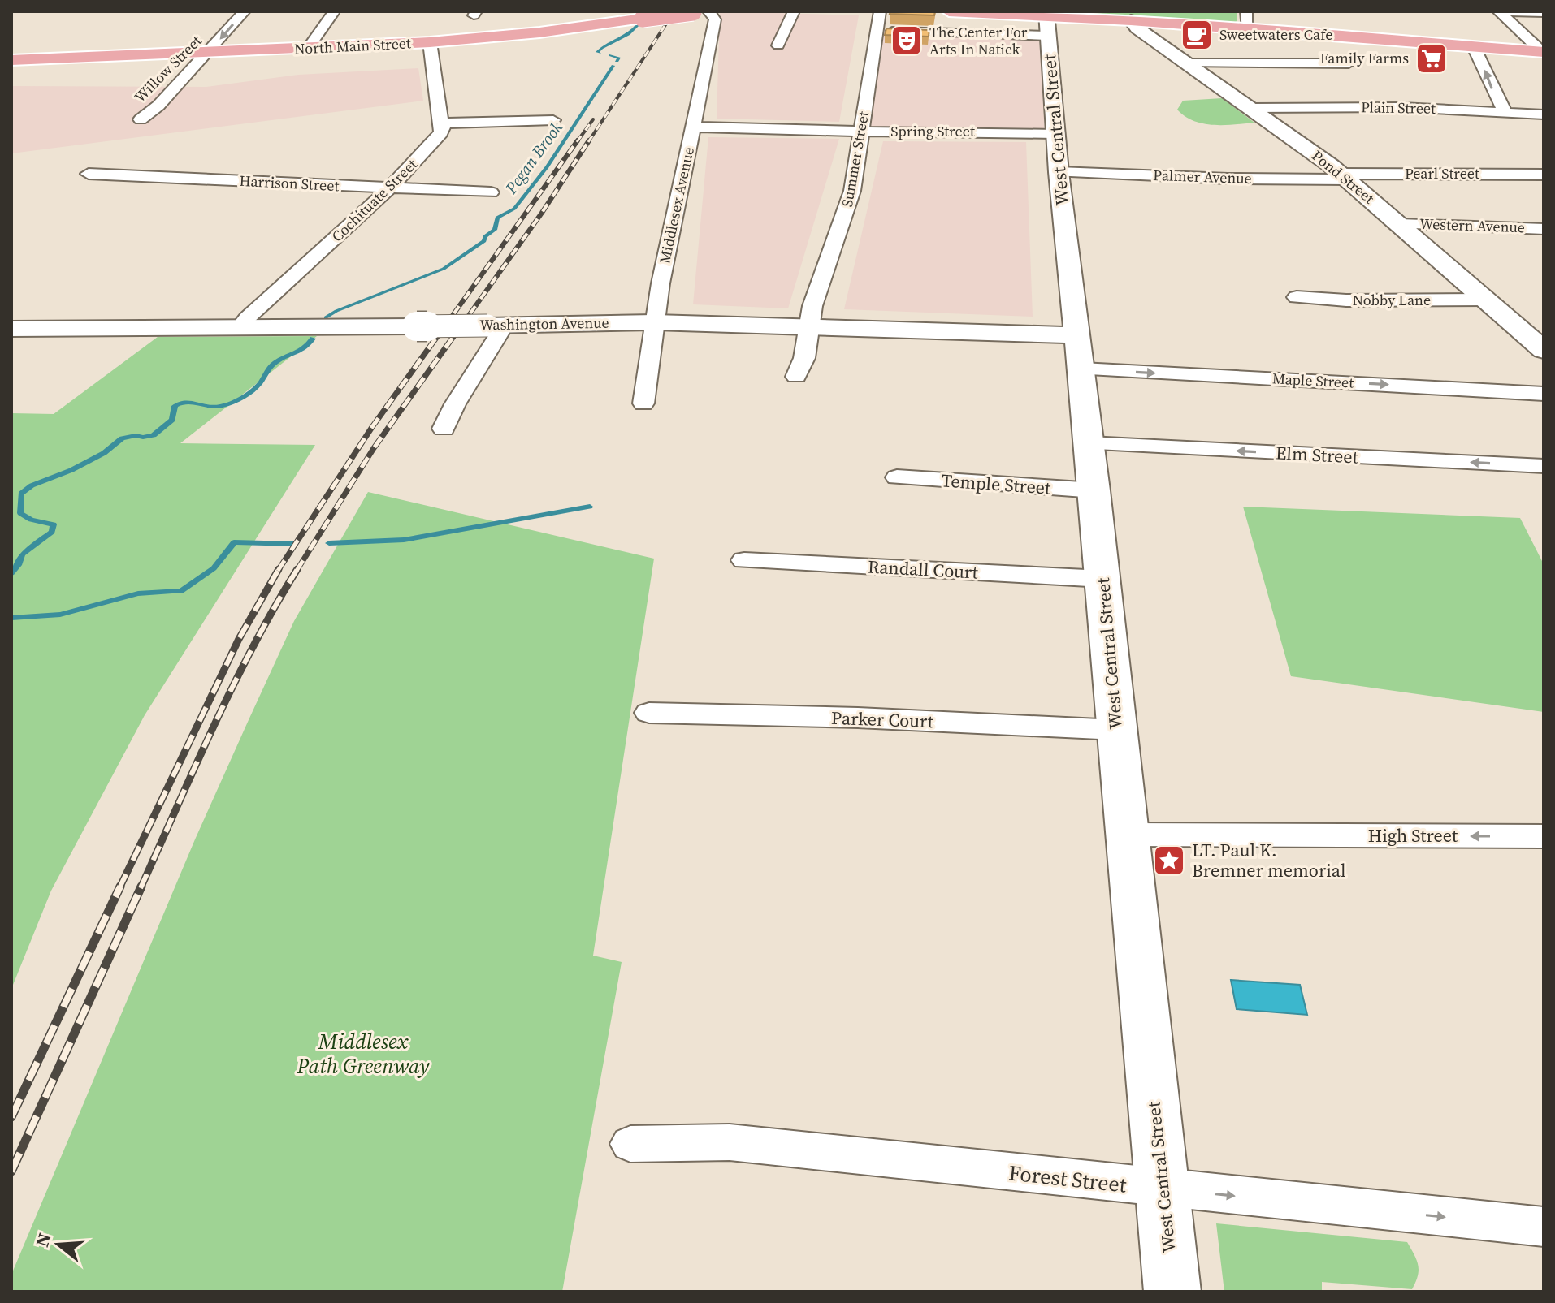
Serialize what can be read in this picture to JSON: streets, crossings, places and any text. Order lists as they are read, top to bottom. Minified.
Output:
{"streets":{"main road":["North Main Street"],"street":["Willow Street","Plain Street","West Central Street","Spring Street","Summer Street","Pearl Street","Palmer Avenue","Pond Street","Harrison Street","Cochituate Street","Middlesex Avenue","Western Avenue","Nobby Lane","Washington Avenue","Maple Street","Elm Street","Temple Street","Randall Court","Parker Court","High Street","Forest Street"]},"crossings":[["North Main Street","Willow Street"],["Plain Street","Pond Street"],["West Central Street","Spring Street"],["West Central Street","Palmer Avenue"],["West Central Street","Washington Avenue"],["West Central Street","Maple Street"],["West Central Street","Elm Street"],["West Central Street","Temple Street"],["West Central Street","Randall Court"],["West Central Street","Parker Court"],["West Central Street","High Street"],["West Central Street","Forest Street"],["Spring Street","Summer Street"],["Spring Street","Middlesex Avenue"],["Summer Street","Washington Avenue"],["Pearl Street","Palmer Avenue"],["Pearl Street","Pond Street"],["Palmer Avenue","Pond Street"],["Pond Street","Western Avenue"],["Pond Street","Nobby Lane"],["Harrison Street","Cochituate Street"],["Cochituate Street","Washington Avenue"],["Middlesex Avenue","Washington Avenue"],["Washington Avenue","Maple Street"]],"one_way":["Willow Street","Maple Street","Elm Street","High Street","Forest Street"],"water":["Pegan Brook"],"parks":["Middlesex Path Greenway"],"places":{"cafe":["Sweetwaters Cafe"],"theatre":["The Center For Arts In Natick"],"supermarket":["Family Farms"],"place":["LT. Paul K. Bremner memorial"]},"north":"left"}
